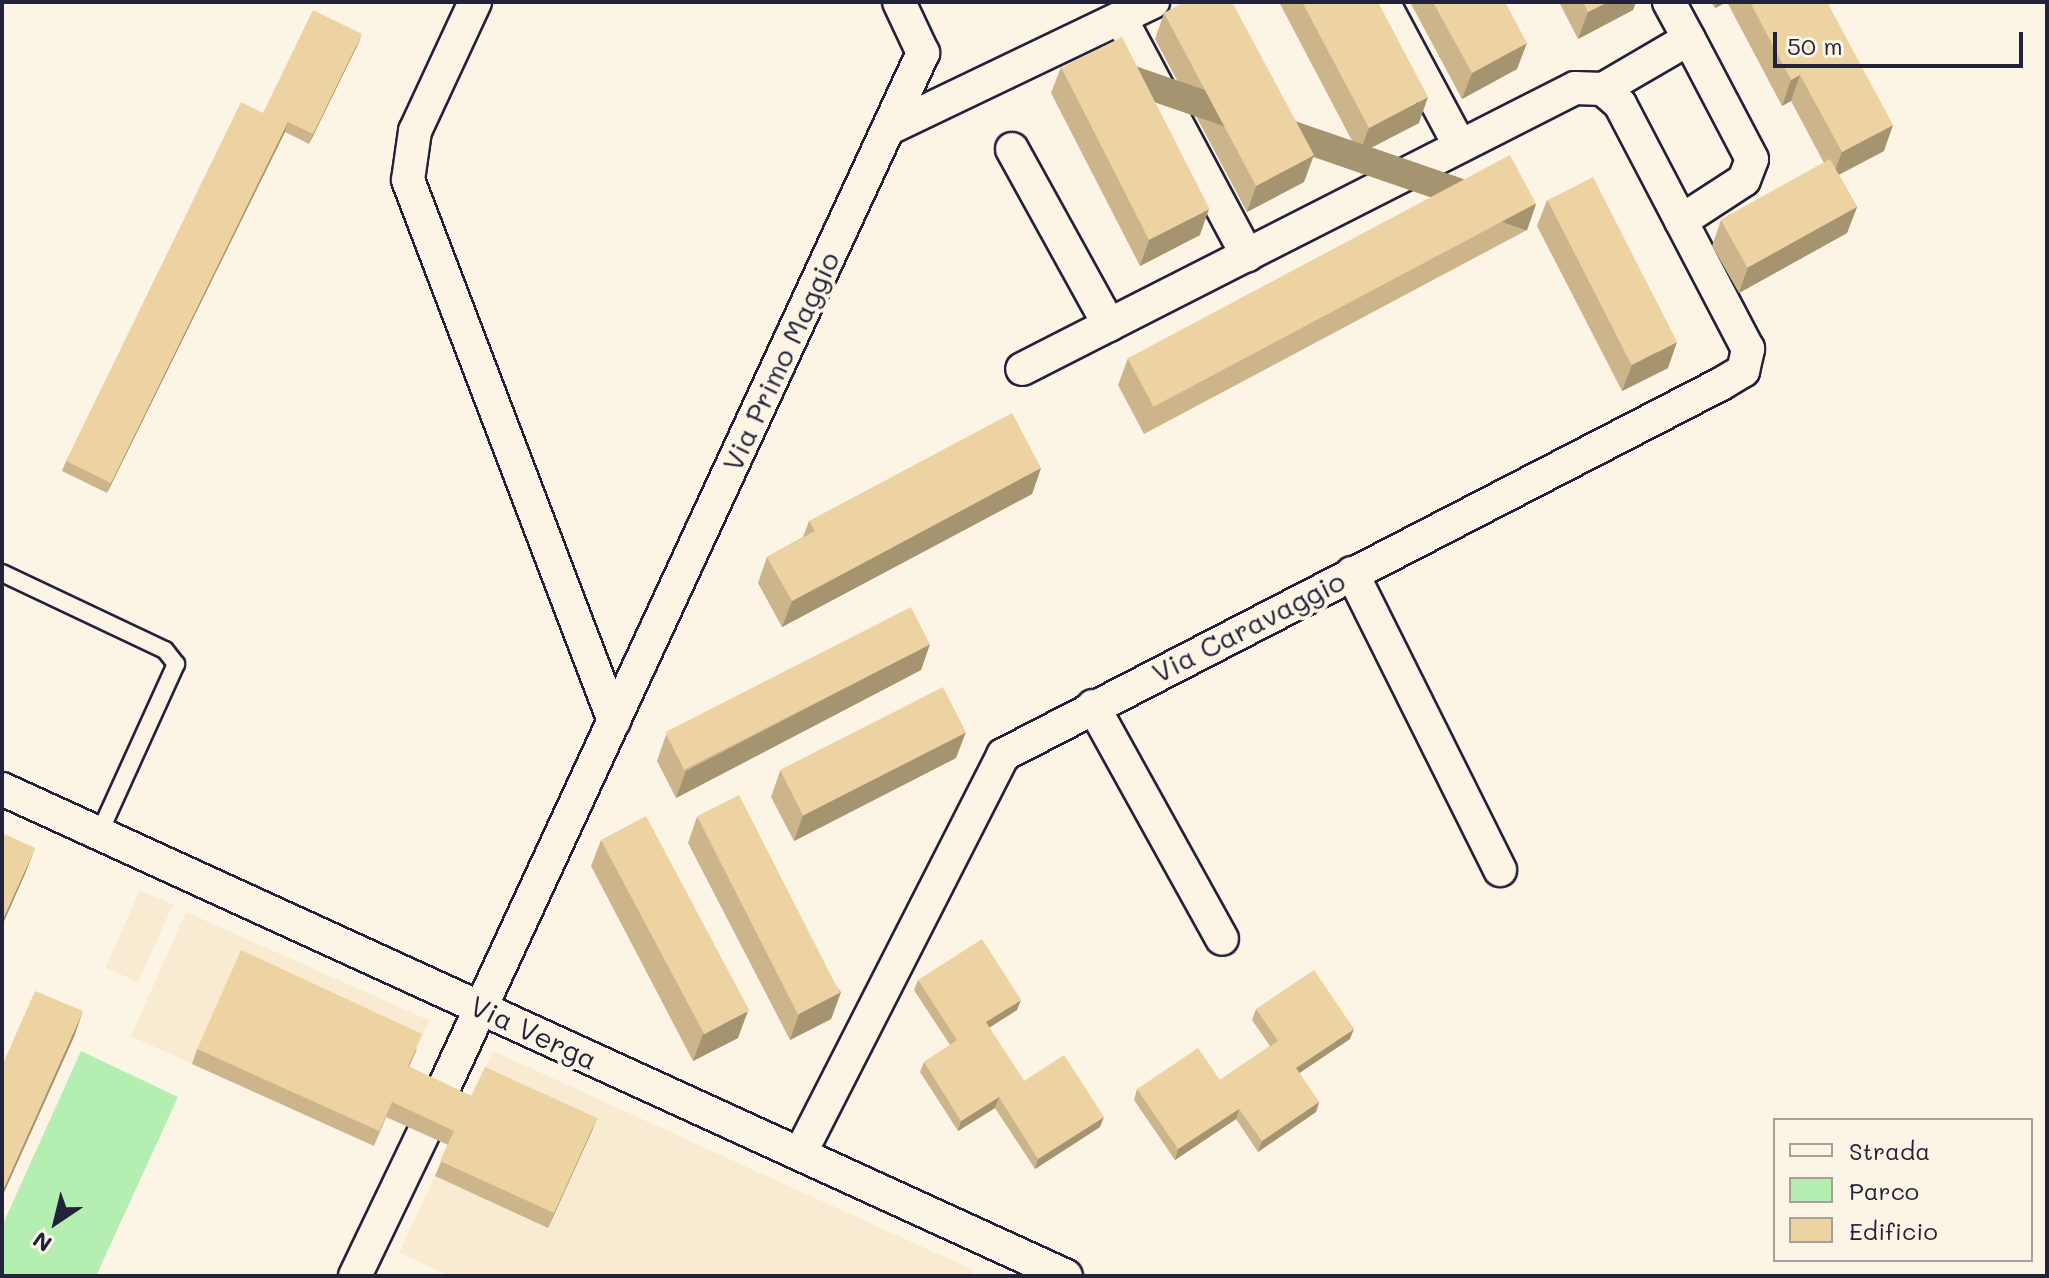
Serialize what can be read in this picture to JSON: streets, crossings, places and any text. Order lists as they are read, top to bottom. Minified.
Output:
{"streets":{"street":["Via Primo Maggio","Via Caravaggio","Via Verga"]},"crossings":[["Via Primo Maggio","Via Verga"],["Via Caravaggio","Via Verga"]],"legend":["Strada","Parco","Edificio"],"scale_bar":"50 m","north":"bottom left"}
